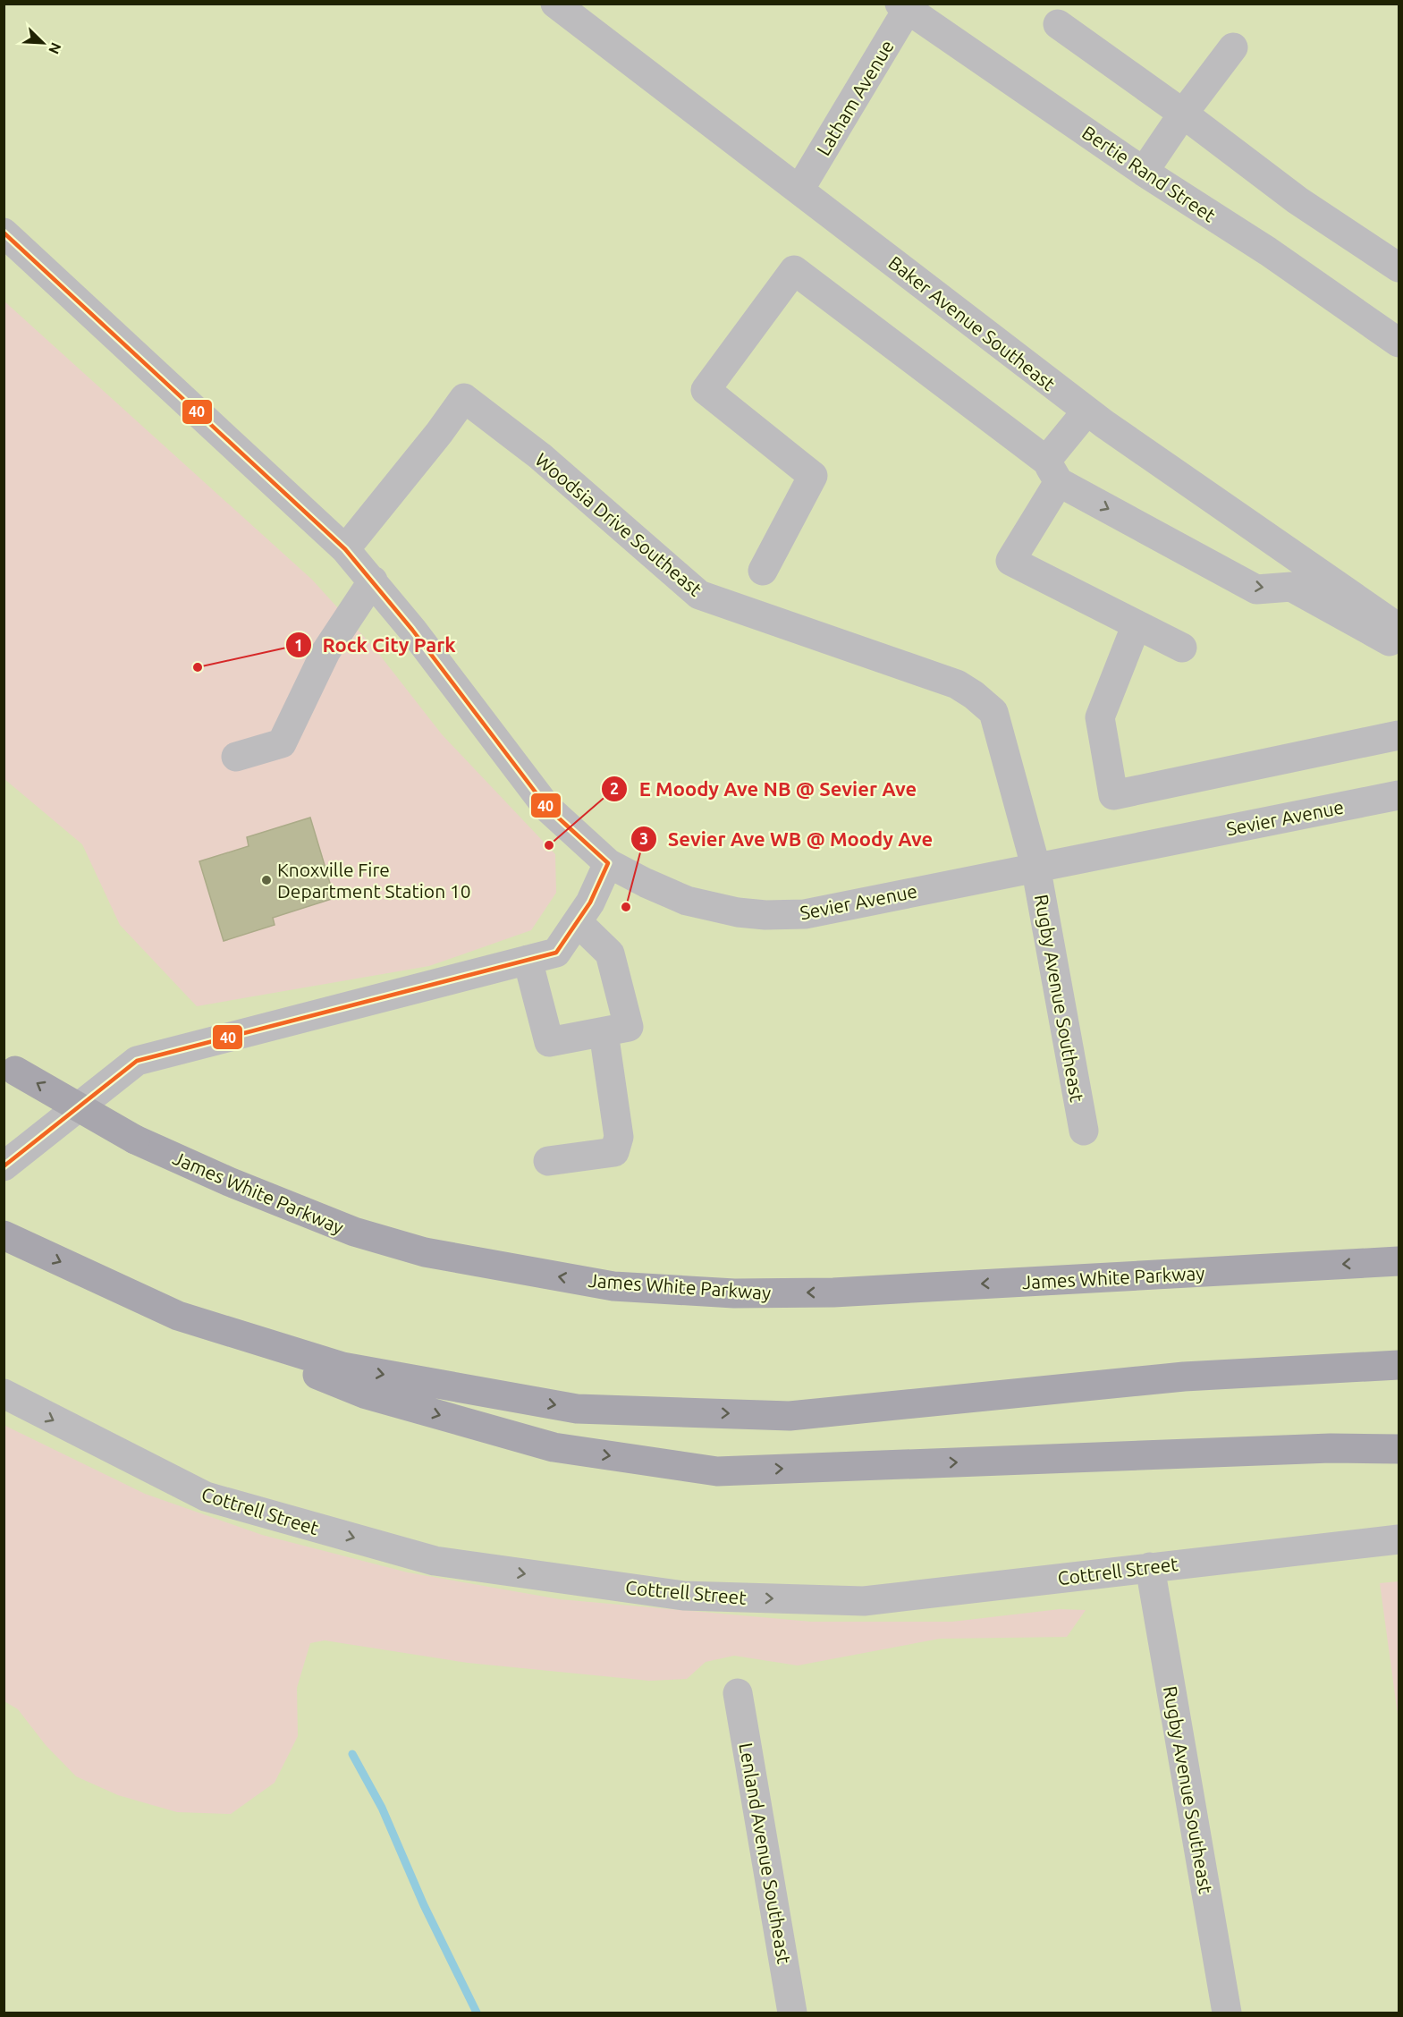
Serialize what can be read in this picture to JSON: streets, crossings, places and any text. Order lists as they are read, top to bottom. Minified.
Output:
{"streets":{"highway":["James White Parkway"],"street":["Latham Avenue","Bertie Rand Street","Baker Avenue Southeast","Woodsia Drive Southeast","Sevier Avenue","Rugby Avenue Southeast","Cottrell Street","Lenland Avenue Southeast"]},"crossings":[["Latham Avenue","Bertie Rand Street"],["Latham Avenue","Baker Avenue Southeast"],["Woodsia Drive Southeast","Sevier Avenue"],["Woodsia Drive Southeast","Rugby Avenue Southeast"],["Sevier Avenue","Rugby Avenue Southeast"],["Rugby Avenue Southeast","Cottrell Street"]],"one_way":["Cottrell Street"],"places":["Rock City Park","E Moody Ave NB @ Sevier Ave","Knoxville Fire Department Station 10","Sevier Ave WB @ Moody Ave"],"lines":["transit line 40"],"north":"bottom right"}
